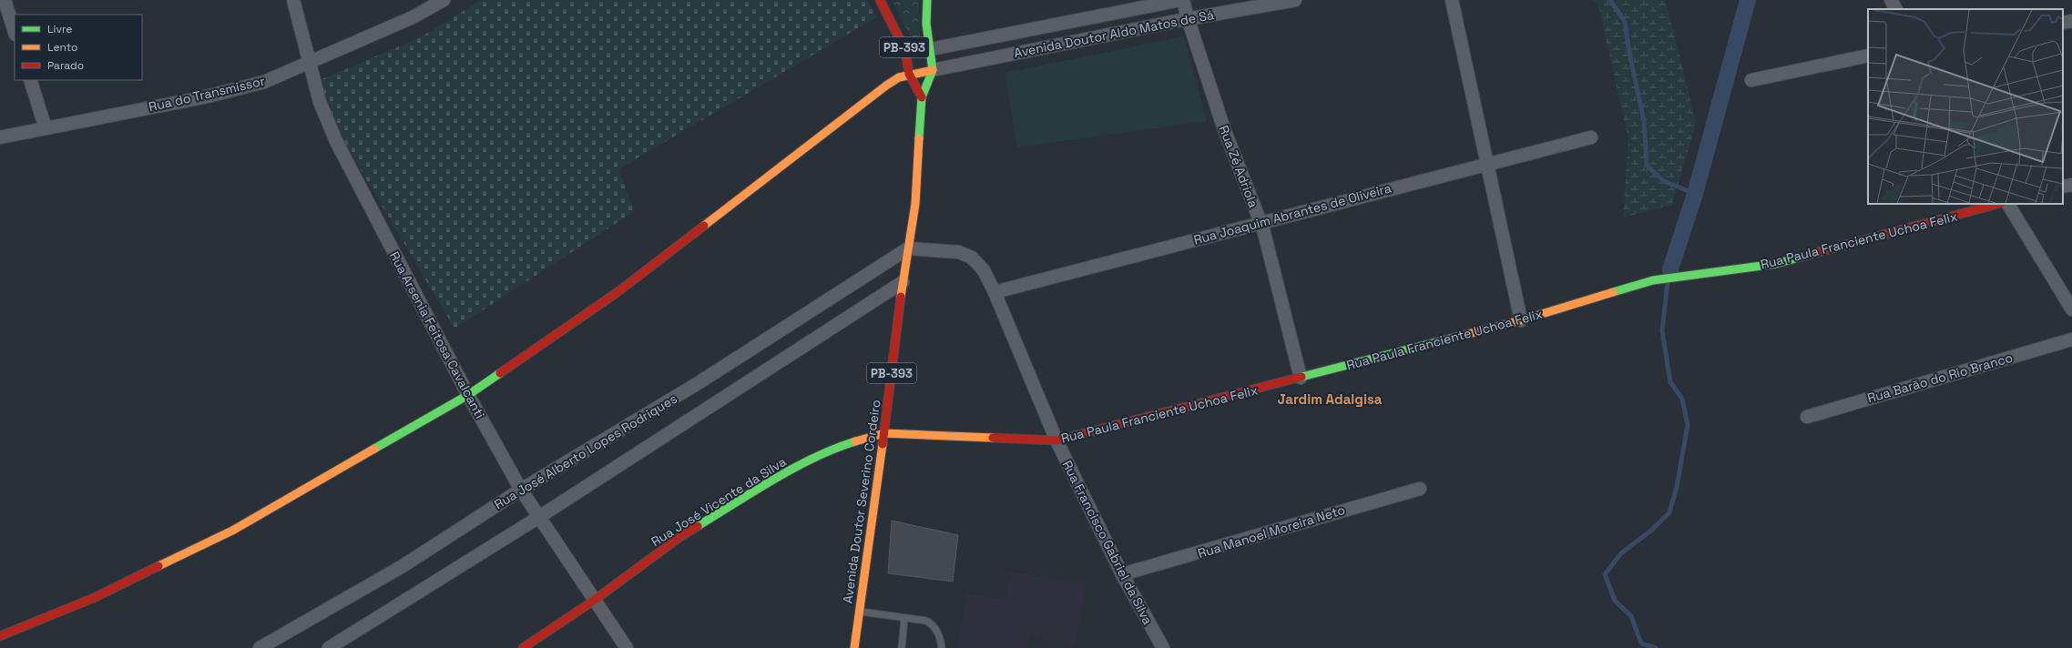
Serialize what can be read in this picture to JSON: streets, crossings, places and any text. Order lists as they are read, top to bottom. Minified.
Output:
{"streets":{"main road":["PB-393","Rua Paula Franciente Uchoa Felix","Rua José Vicente da Silva","Avenida Doutor Severino Cordeiro"],"street":["Avenida Doutor Aldo Matos de Sá","Rua do Transmissor","Rua Zé Adriola","Rua Joaquim Abrantes de Oliveira","Rua Arsenia Feitosa Cavalcanti","Rua Barāo do Rio Branco","Rua José Alberto Lopes Rodriques","Rua Manoel Moreira Neto","Rua Francisco Gabriel da Silva"]},"crossings":[["Avenida Doutor Aldo Matos de Sá","Rua Zé Adriola"],["Avenida Doutor Aldo Matos de Sá","Avenida Doutor Severino Cordeiro"],["PB-393","Avenida Doutor Severino Cordeiro"],["Rua do Transmissor","Rua Arsenia Feitosa Cavalcanti"],["Rua Zé Adriola","Rua Joaquim Abrantes de Oliveira"],["Rua Zé Adriola","Rua Paula Franciente Uchoa Felix"],["Rua Joaquim Abrantes de Oliveira","Rua Francisco Gabriel da Silva"],["Rua Paula Franciente Uchoa Felix","Rua José Vicente da Silva"],["Rua Paula Franciente Uchoa Felix","Avenida Doutor Severino Cordeiro"],["Rua Paula Franciente Uchoa Felix","Rua Francisco Gabriel da Silva"],["Rua Arsenia Feitosa Cavalcanti","Rua José Alberto Lopes Rodriques"],["Rua Arsenia Feitosa Cavalcanti","Rua José Vicente da Silva"],["Rua José Alberto Lopes Rodriques","Avenida Doutor Severino Cordeiro"],["Rua José Alberto Lopes Rodriques","Rua Francisco Gabriel da Silva"],["Rua José Vicente da Silva","Avenida Doutor Severino Cordeiro"],["Avenida Doutor Severino Cordeiro","Rua Francisco Gabriel da Silva"],["Rua Manoel Moreira Neto","Rua Francisco Gabriel da Silva"]],"districts":["Jardim Adalgisa"],"legend":["Livre","Lento","Parado"]}
